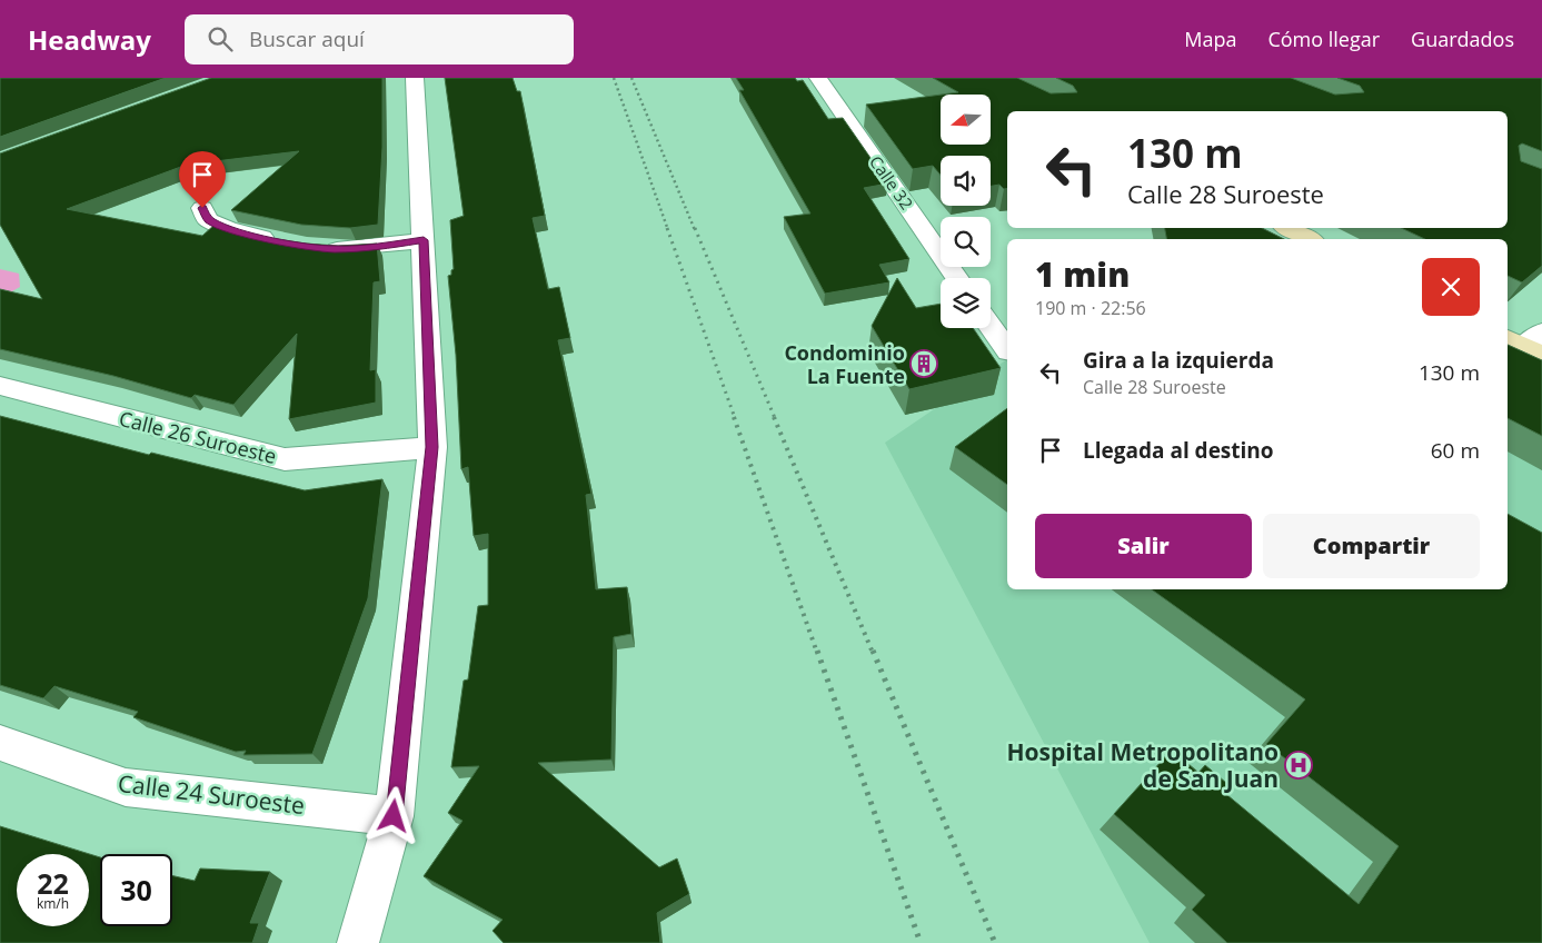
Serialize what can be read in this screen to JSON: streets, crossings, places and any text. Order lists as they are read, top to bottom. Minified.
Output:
{"streets":{"street":["Calle 32","Calle 26 Suroeste","Calle 24 Suroeste"]},"places":{"building":["Condominio La Fuente"],"hospital":["Hospital Metropolitano de San Juan"]},"north":"left","page":{"header":"Headway","search":"Buscar aquí","nav":["Mapa","Cómo llegar","Guardados"],"turn":["130 m","Calle 28 Suroeste"],"heading":["1 min","190 m · 22:56"],"list":[{"name":"Gira a la izquierda","note":"Calle 28 Suroeste","value":"130 m"},{"name":"Llegada al destino","value":"60 m"}],"buttons":["Salir","Compartir"],"speed":"22 km/h","limit":"30"}}
